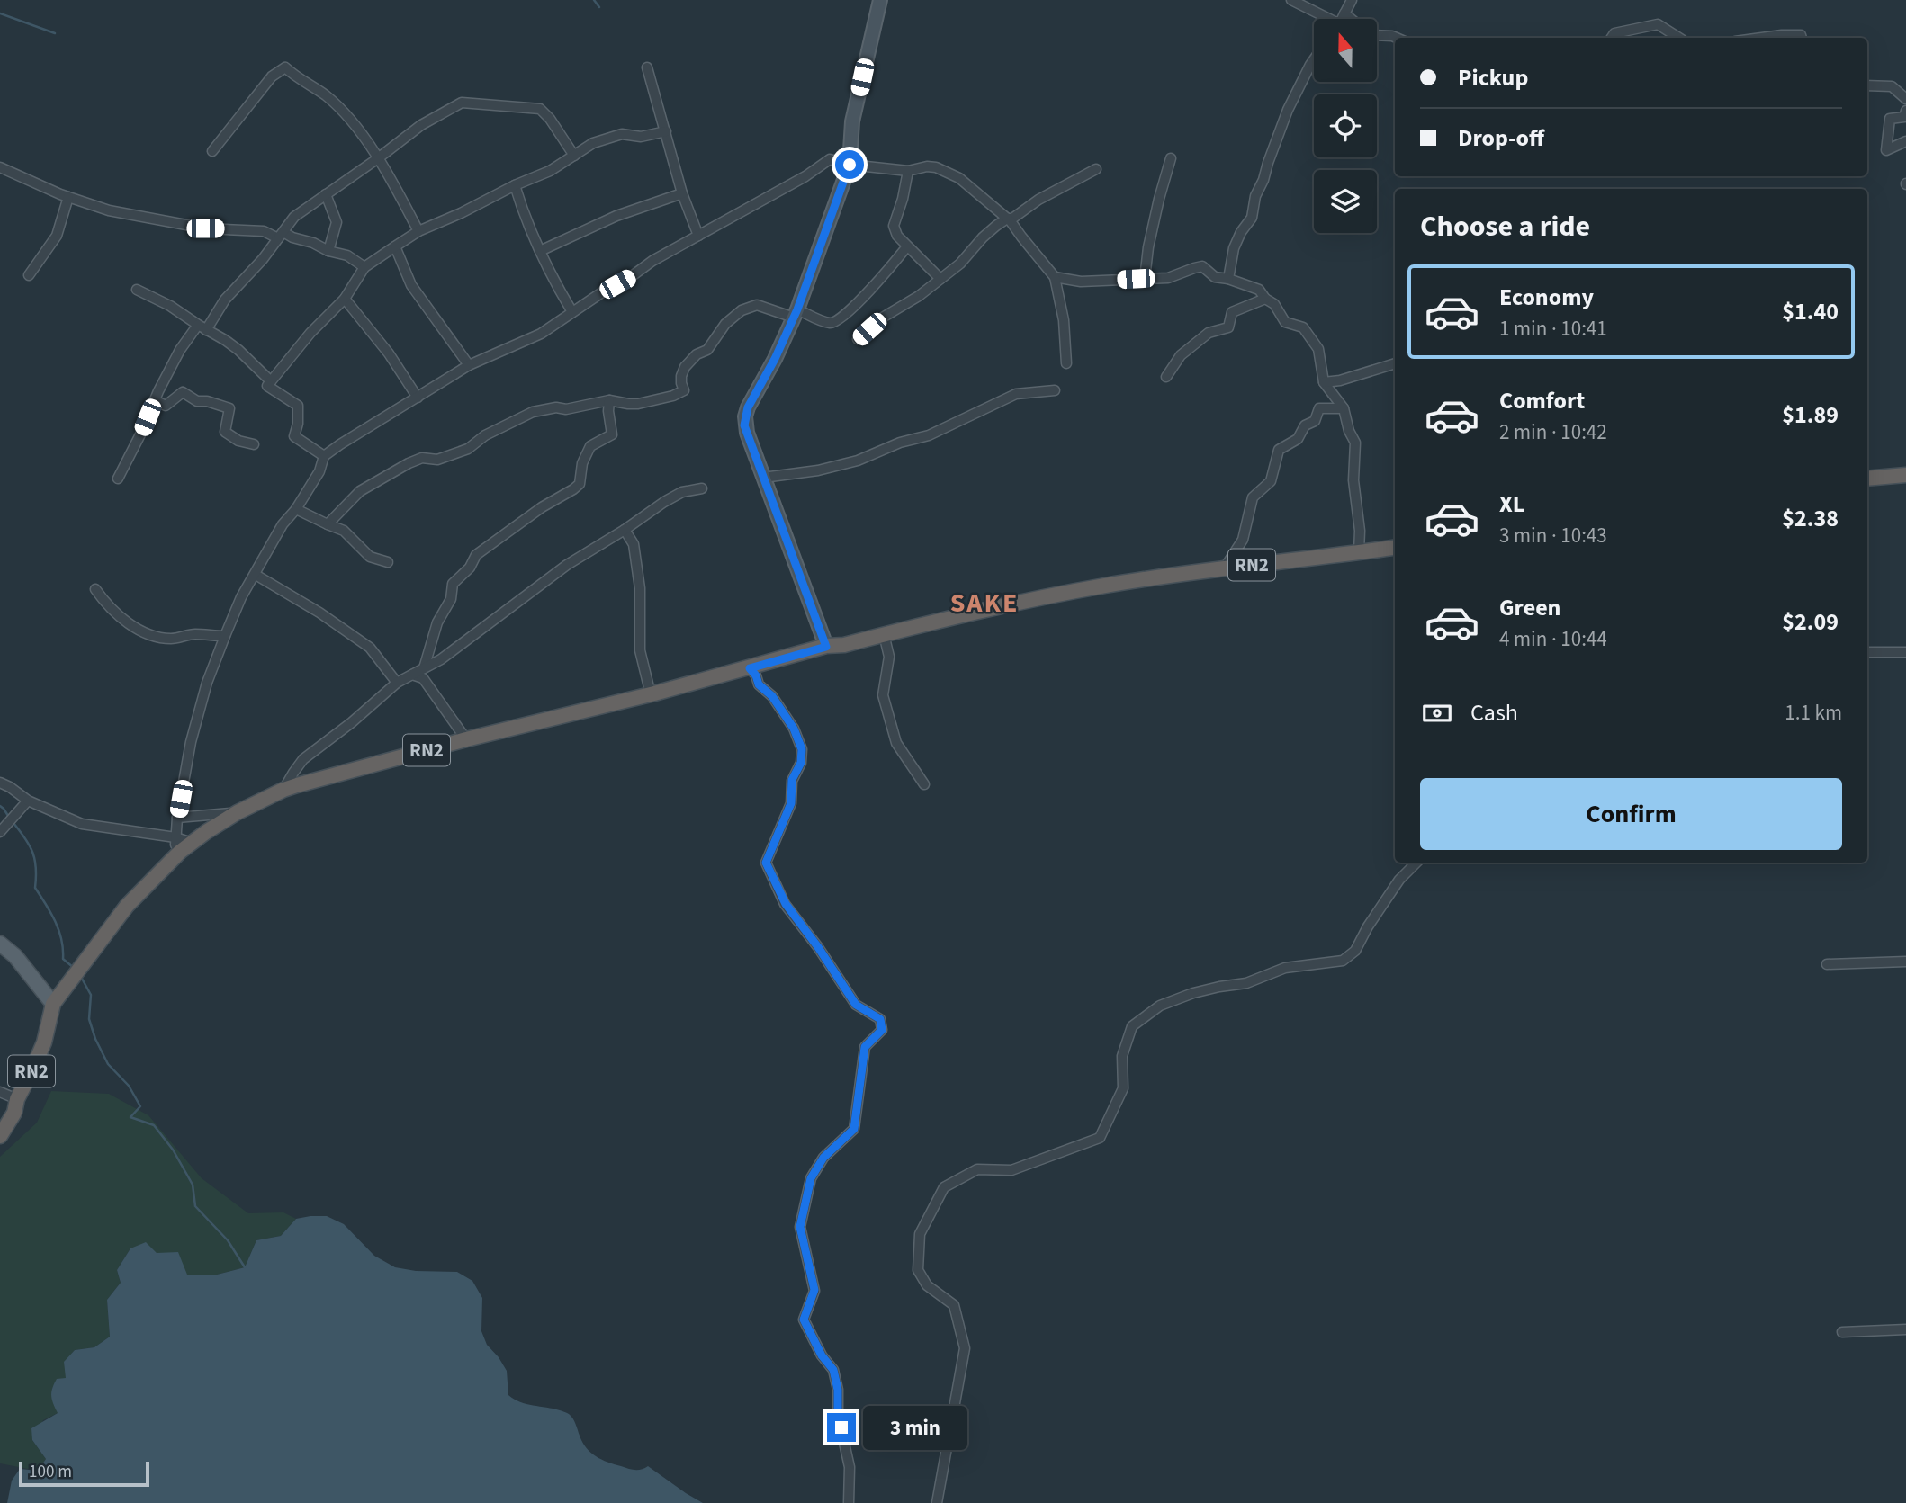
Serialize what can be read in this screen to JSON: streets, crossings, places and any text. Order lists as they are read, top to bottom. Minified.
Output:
{"streets":{"highway":["RN2"]},"districts":["SAKE"],"scale_bar":"100 m","north":"top","page":{"banner":["Pickup","Drop-off"],"heading":"Choose a ride","list":[{"name":"Economy","note":"1 min · 10:41","value":"$1.40"},{"name":"Comfort","note":"2 min · 10:42","value":"$1.89"},{"name":"XL","note":"3 min · 10:43","value":"$2.38"},{"name":"Green","note":"4 min · 10:44","value":"$2.09"}],"pay":["Cash","1.1 km"],"buttons":"Confirm","bubble":"3 min","scale":"100 m"}}
